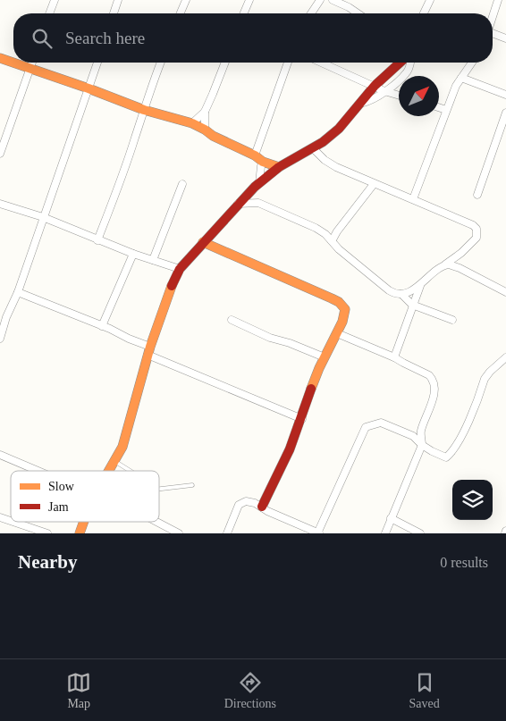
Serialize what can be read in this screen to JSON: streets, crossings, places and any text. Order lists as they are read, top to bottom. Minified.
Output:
{"legend":["Slow","Jam"],"north":"top right","page":{"search":"Search here","heading":["Nearby","0 results"],"nav":["Map","Directions","Saved"]}}
